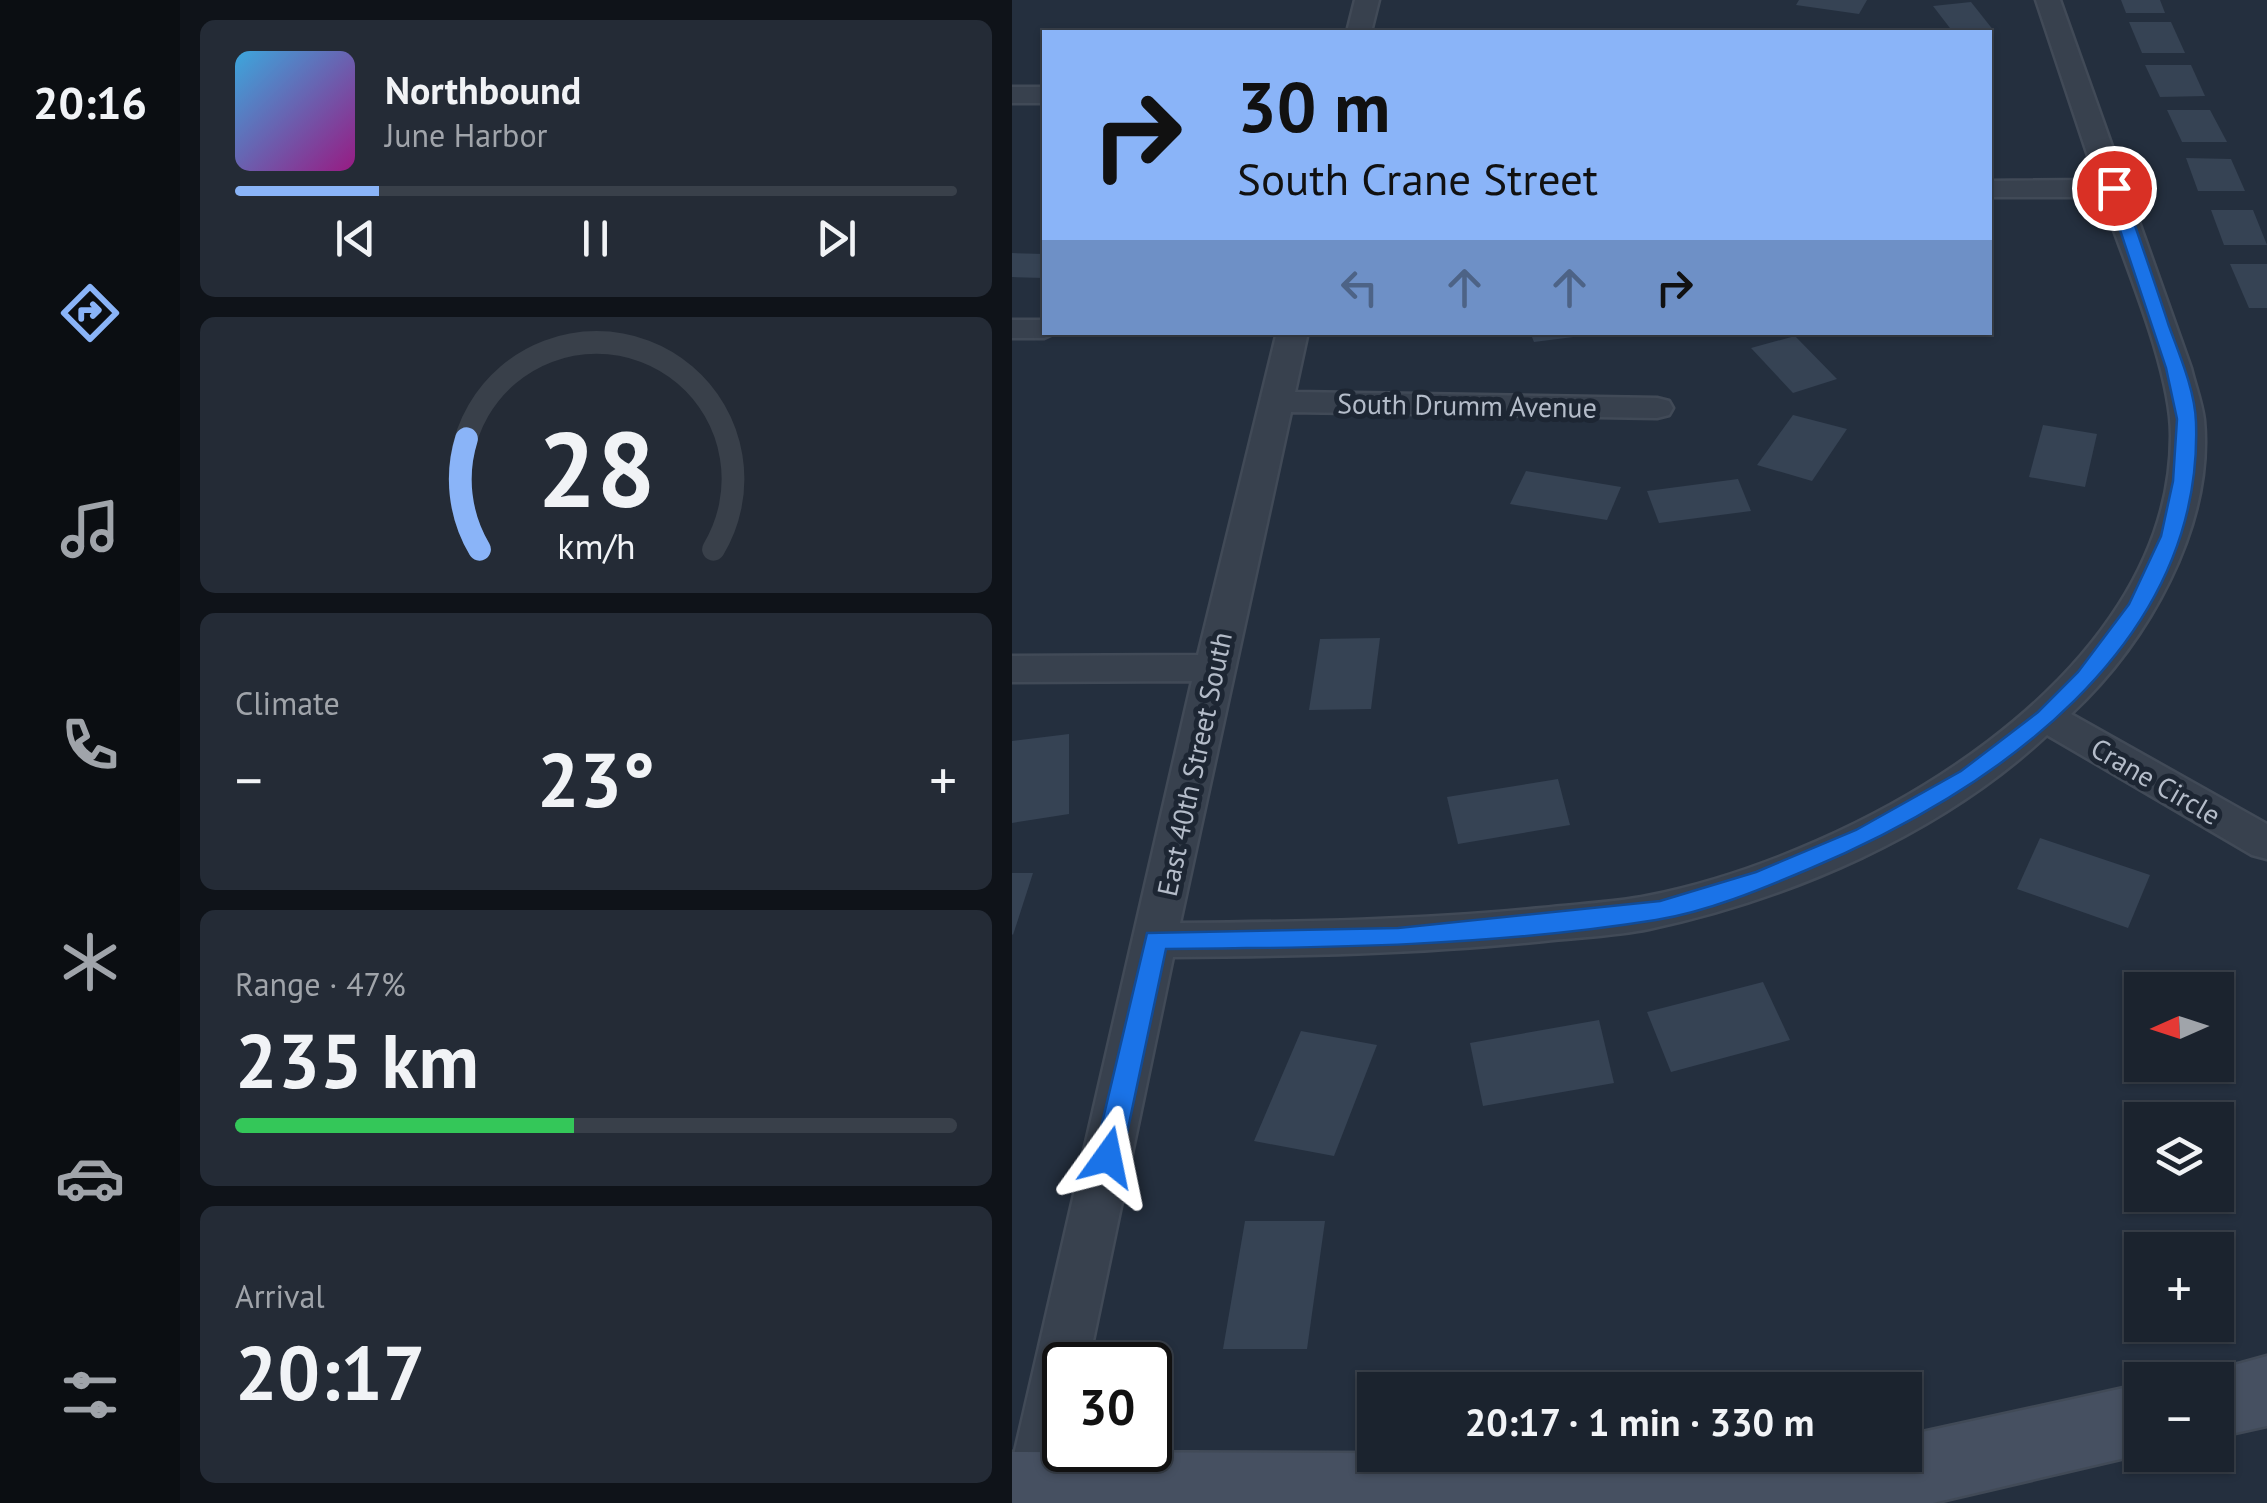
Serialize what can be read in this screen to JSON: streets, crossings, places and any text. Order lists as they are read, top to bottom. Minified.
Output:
{"streets":{"street":["South Drumm Avenue","East 40th Street South","Crane Circle"]},"crossings":[["South Drumm Avenue","East 40th Street South"]],"north":"left","page":{"tabs":"20:16","turn":["30 m","South Crane Street"],"song":["Northbound","June Harbor"],"tile":["Climate",["Range · 47%","235 km"],["Arrival","20:17"]],"heat":["−","23°","+"],"map_buttons":["+","−"],"limit":"30","trip":"20:17 · 1 min · 330 m","gauge":["28","km/h"]}}
